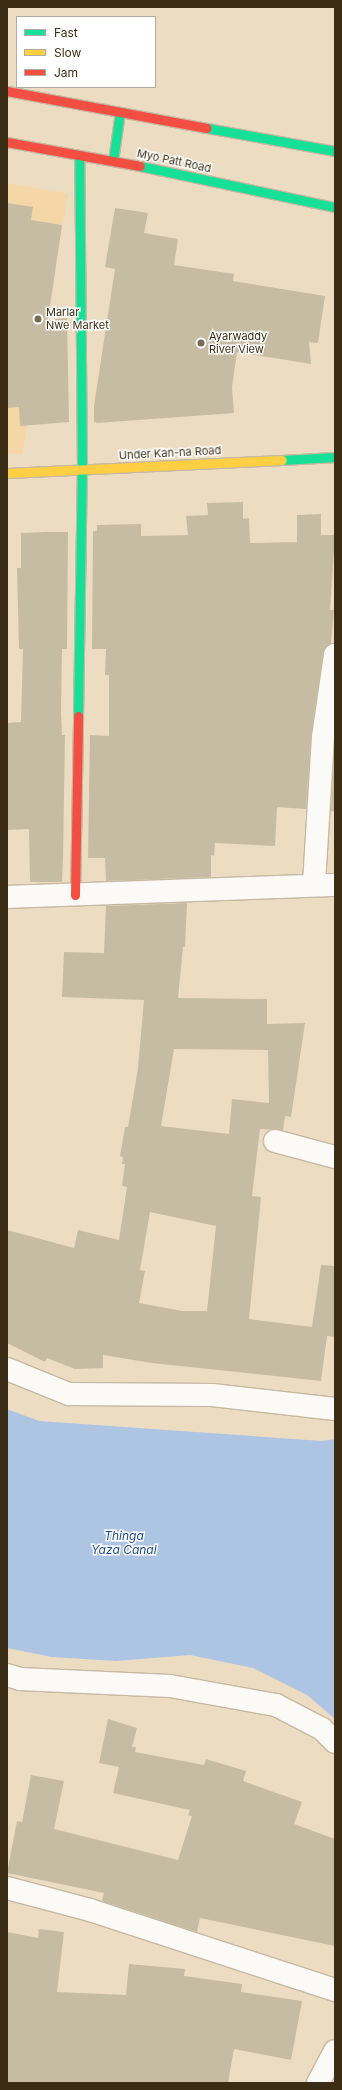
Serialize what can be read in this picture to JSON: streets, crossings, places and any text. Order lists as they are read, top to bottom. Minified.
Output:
{"streets":{"street":["Myo Patt Road","Under Kan-na Road"]},"water":["Thinga Yaza Canal"],"places":["Marlar Nwe Market","Ayarwaddy River View"],"legend":["Fast","Slow","Jam"]}
